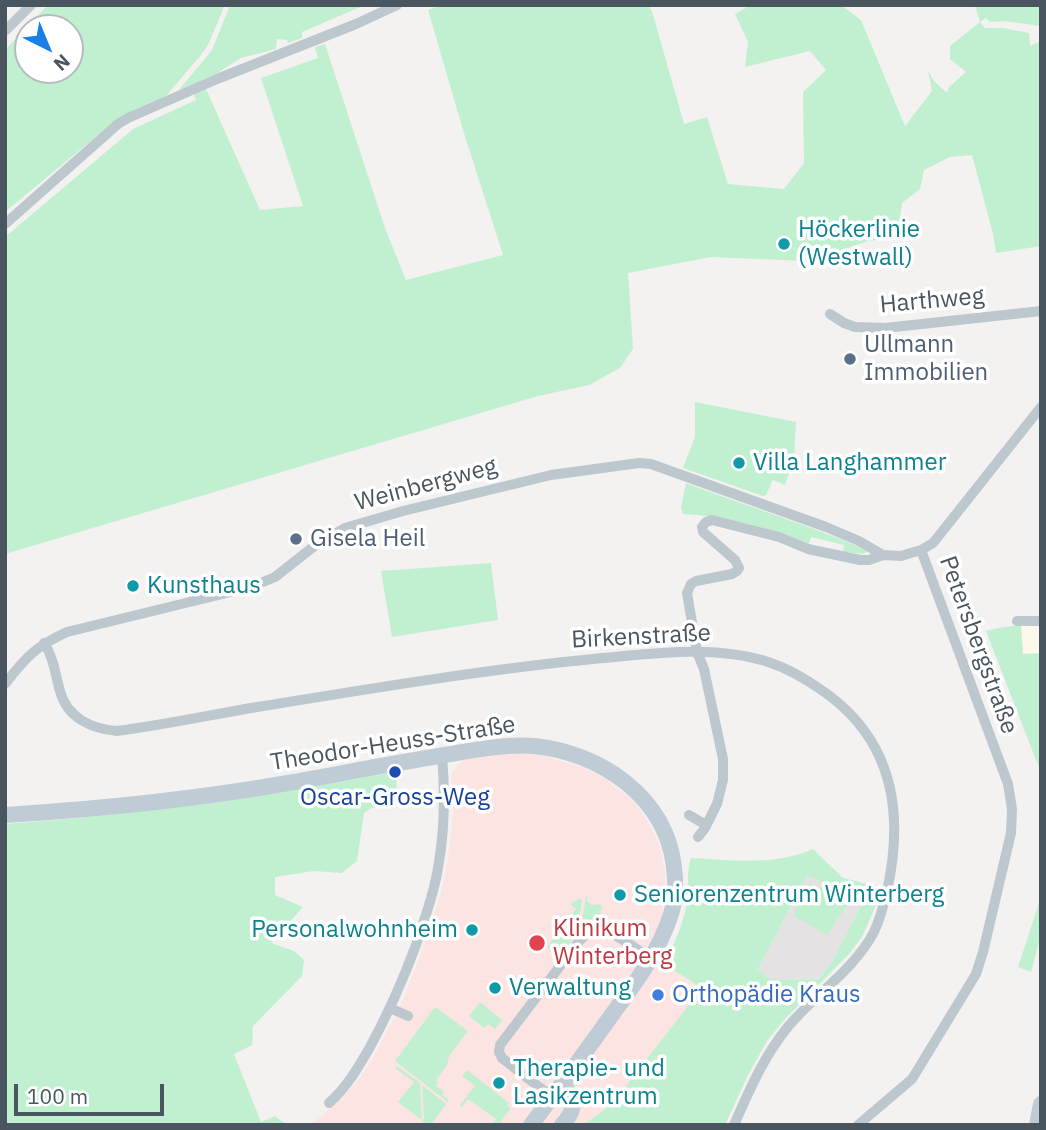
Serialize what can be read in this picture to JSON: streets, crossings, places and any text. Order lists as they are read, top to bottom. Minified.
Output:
{"streets":{"street":["Harthweg","Weinbergweg","Birkenstraße","Petersbergstraße","Theodor-Heuss-Straße"]},"crossings":[["Weinbergweg","Birkenstraße"]],"places":["Höckerlinie (Westwall)","Ullmann Immobilien","Villa Langhammer","Gisela Heil","Kunsthaus","Oscar-Gross-Weg","Seniorenzentrum Winterberg","Personalwohnheim","Klinikum Winterberg","Verwaltung","Orthopädie Kraus","Therapie- und Lasikzentrum"],"scale_bar":"100 m","north":"bottom right"}
